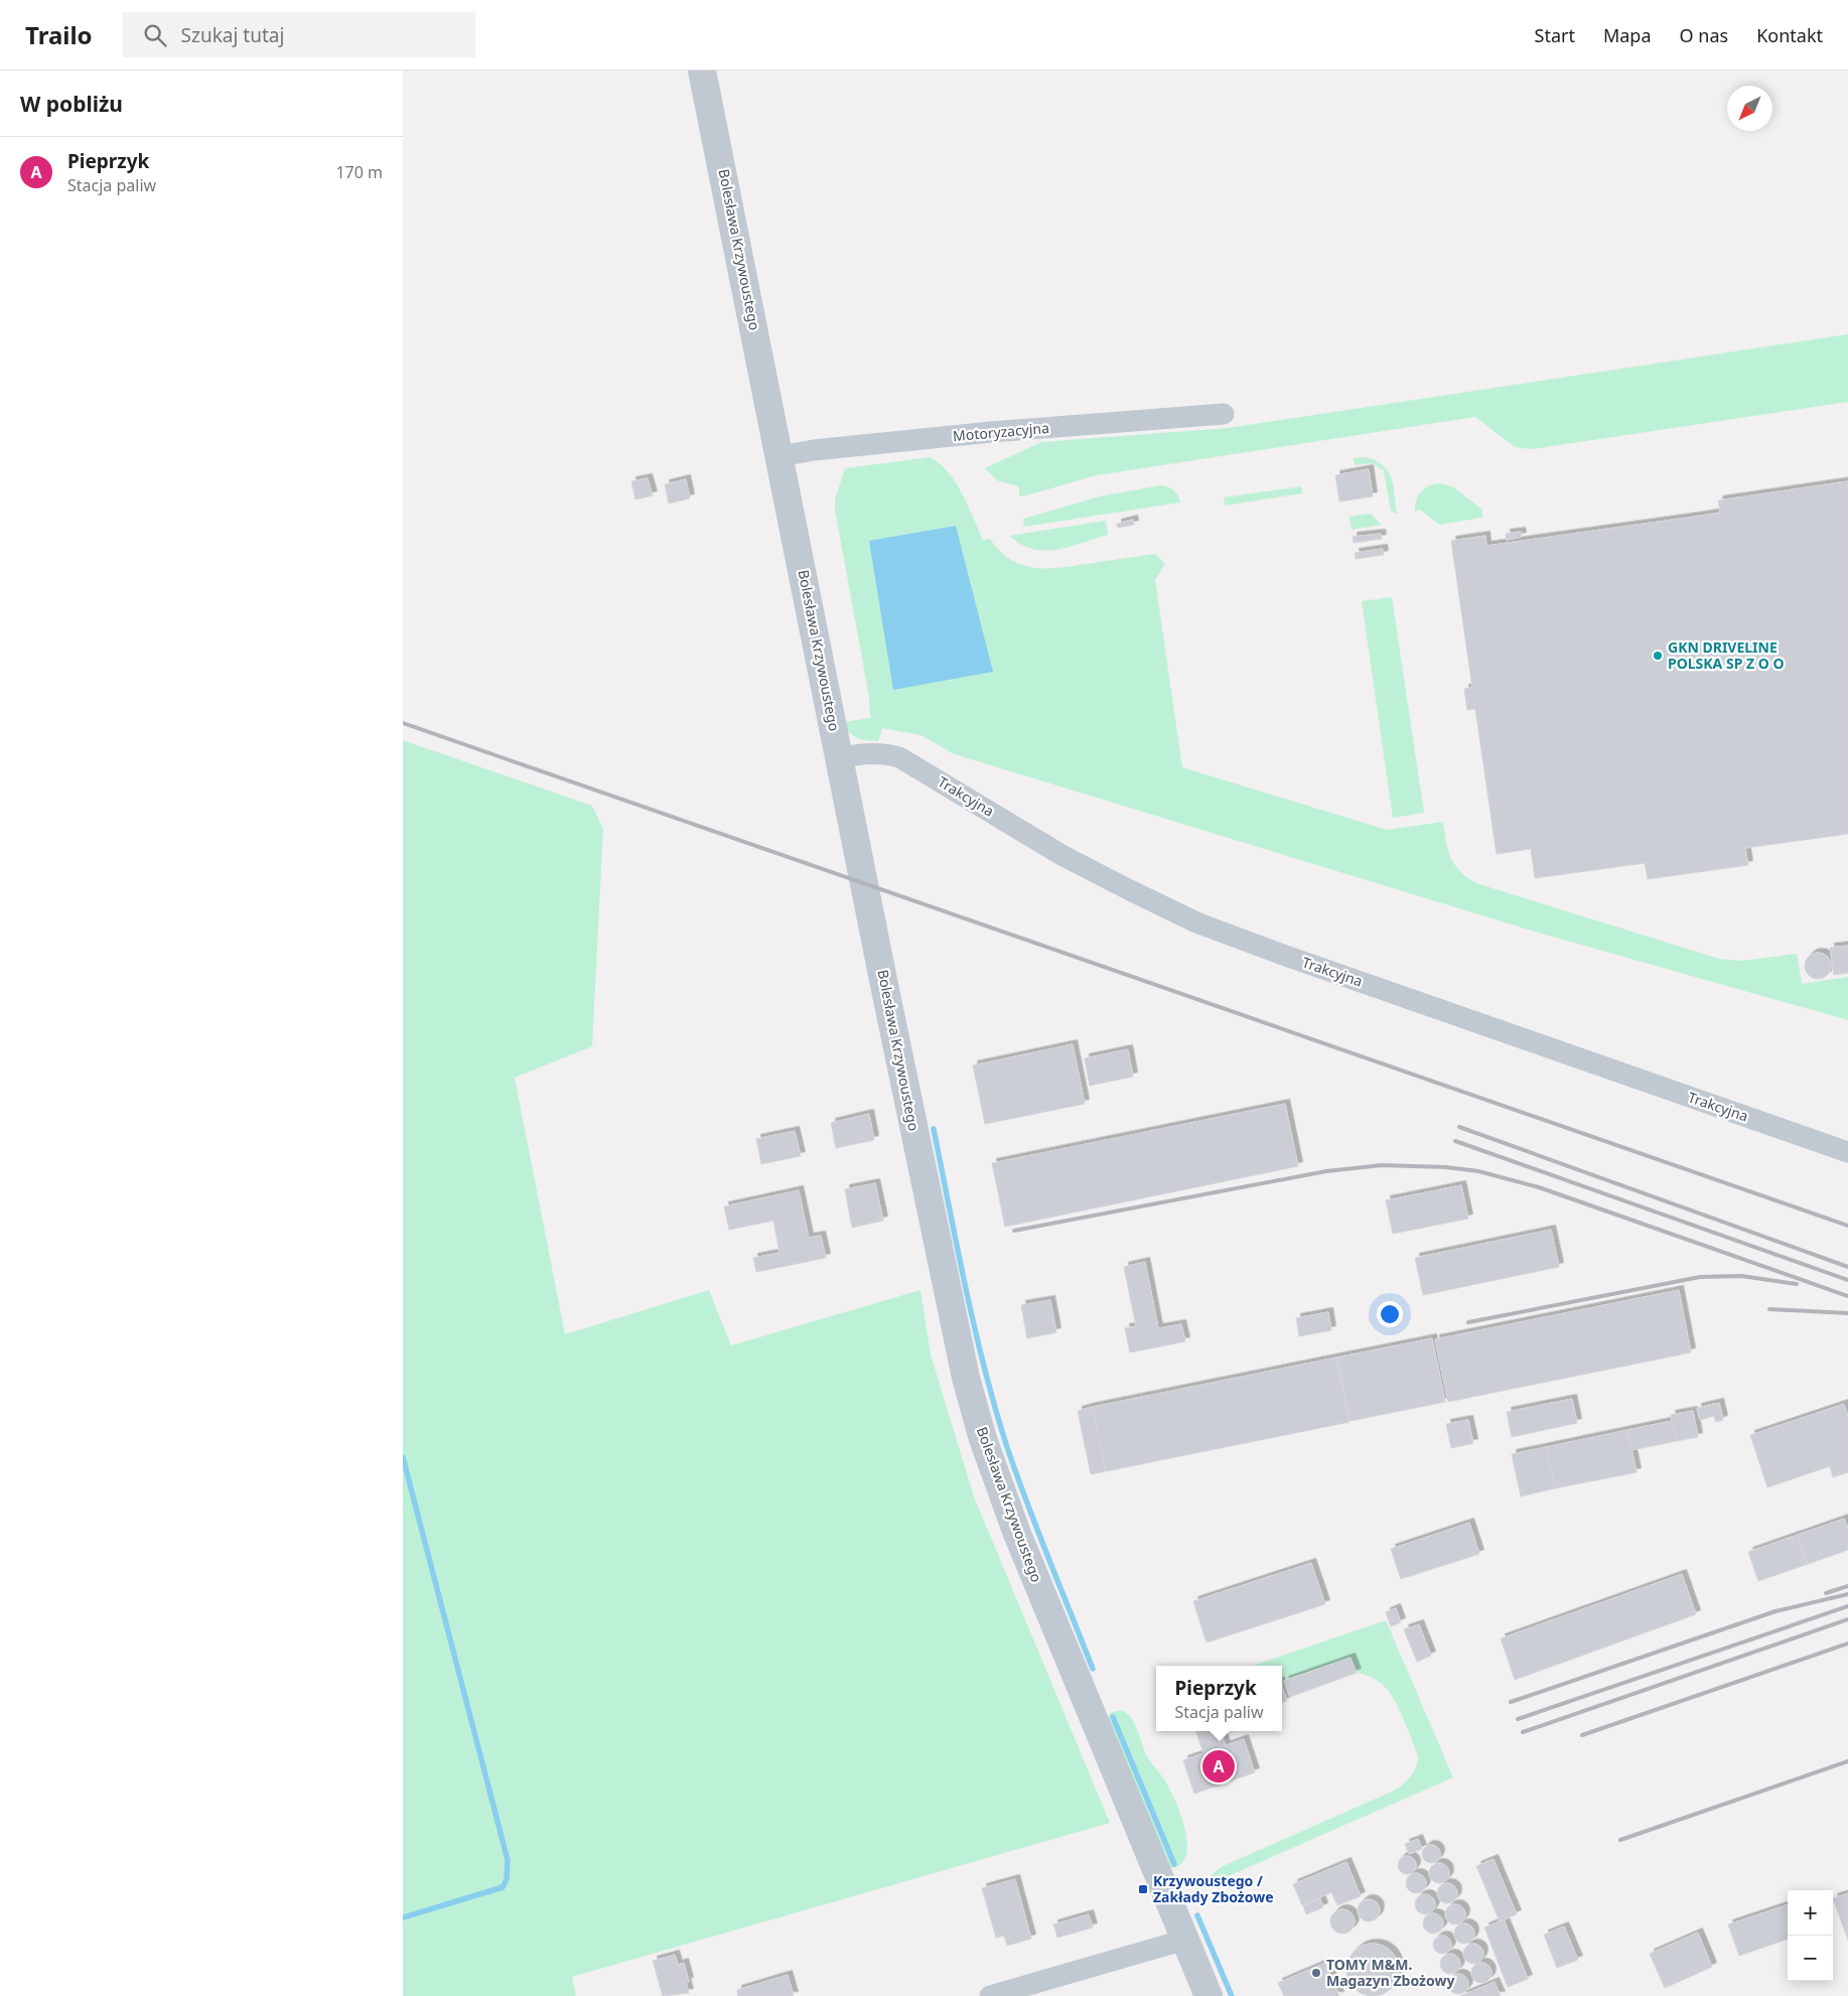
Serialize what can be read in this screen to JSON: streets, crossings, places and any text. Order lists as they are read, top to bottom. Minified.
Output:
{"streets":{"street":["Bolesława Krzywoustego","Motoryzacyjna","Trakcyjna"]},"crossings":[["Bolesława Krzywoustego","Motoryzacyjna"],["Bolesława Krzywoustego","Trakcyjna"]],"places":{"other":["GKN DRIVELINE POLSKA SP Z O O","TOMY M&M. Magazyn Zbożowy"],"transit":["Krzywoustego / Zakłady Zbożowe"]},"north":"bottom left","page":{"header":"Trailo","search":"Szukaj tutaj","nav":["Start","Mapa","O nas","Kontakt"],"heading":"W pobliżu","list":[{"mark":"A","name":"Pieprzyk","note":"Stacja paliw","value":"170 m"}],"popup":["Pieprzyk","Stacja paliw"],"pins":"A","map_buttons":["+","−"]}}
